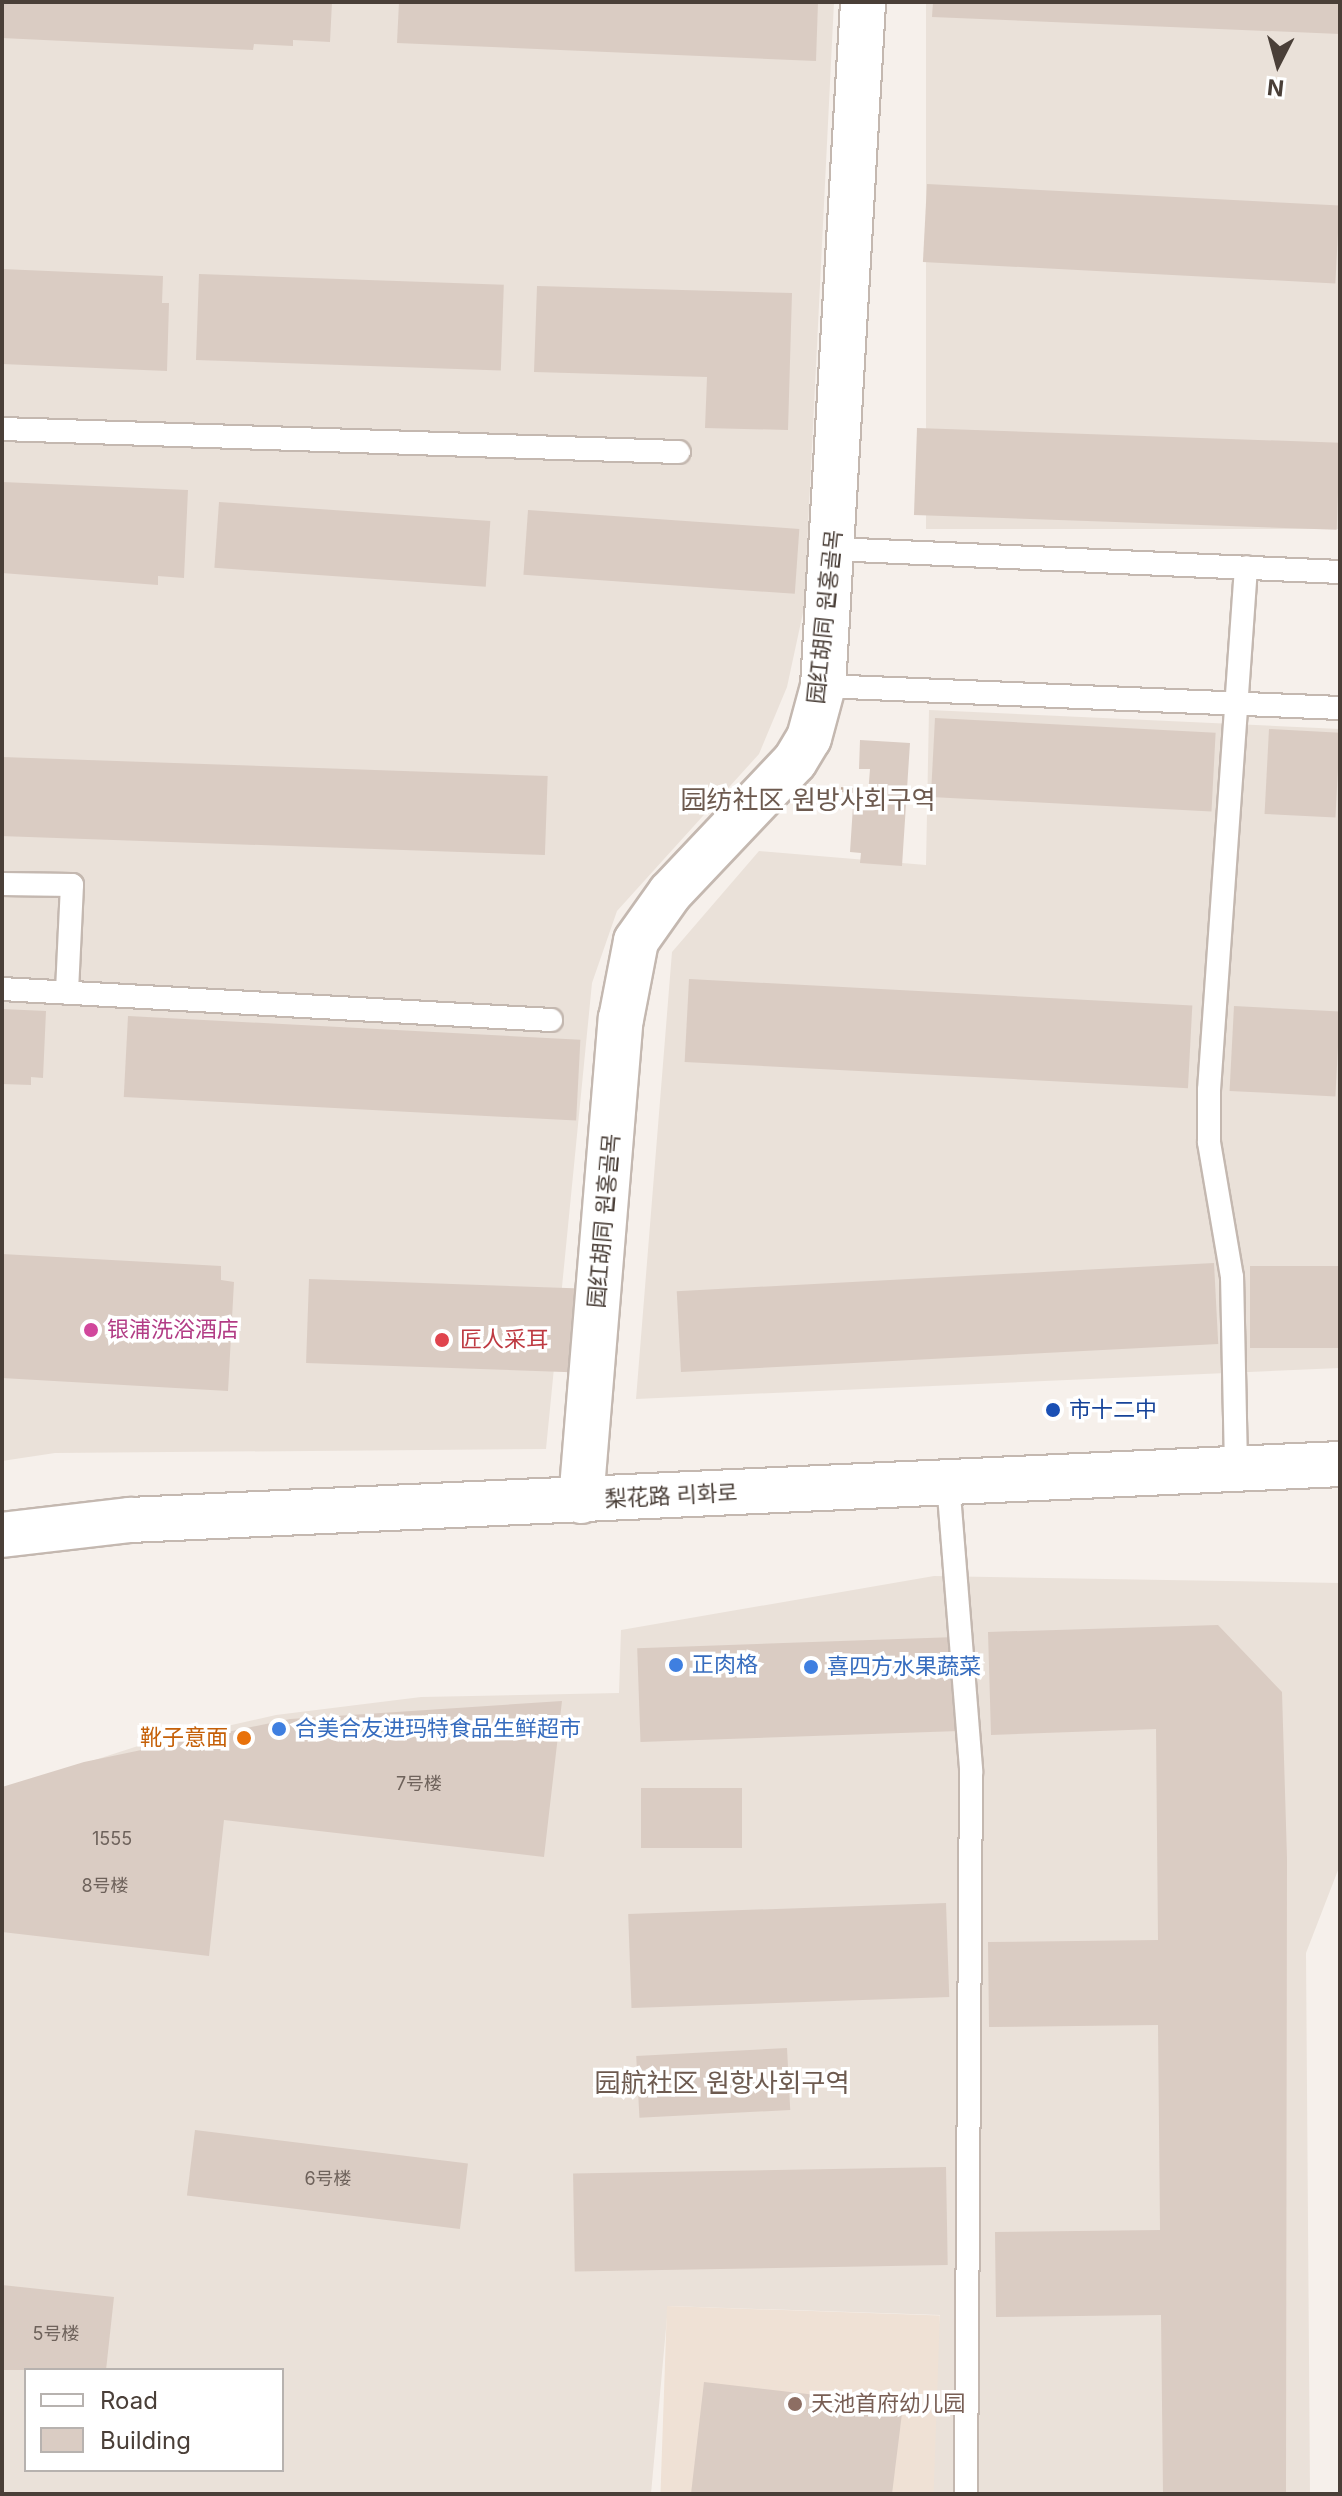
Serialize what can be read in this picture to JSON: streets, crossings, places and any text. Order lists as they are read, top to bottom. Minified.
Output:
{"streets":{"street":["园红胡同 원홍골목","梨花路 리화로"]},"crossings":[["园红胡同 원홍골목","梨花路 리화로"]],"districts":["园纺社区 원방사회구역","园航社区 원항사회구역"],"places":["银浦洗浴酒店","匠人采耳","市十二中","正肉格","喜四方水果蔬菜","合美合友进玛特食品生鲜超市","靴子意面","天池首府幼儿园"],"house_numbers":["7号楼","1555","8号楼","6号楼","5号楼"],"legend":["Road","Building"],"north":"bottom"}
